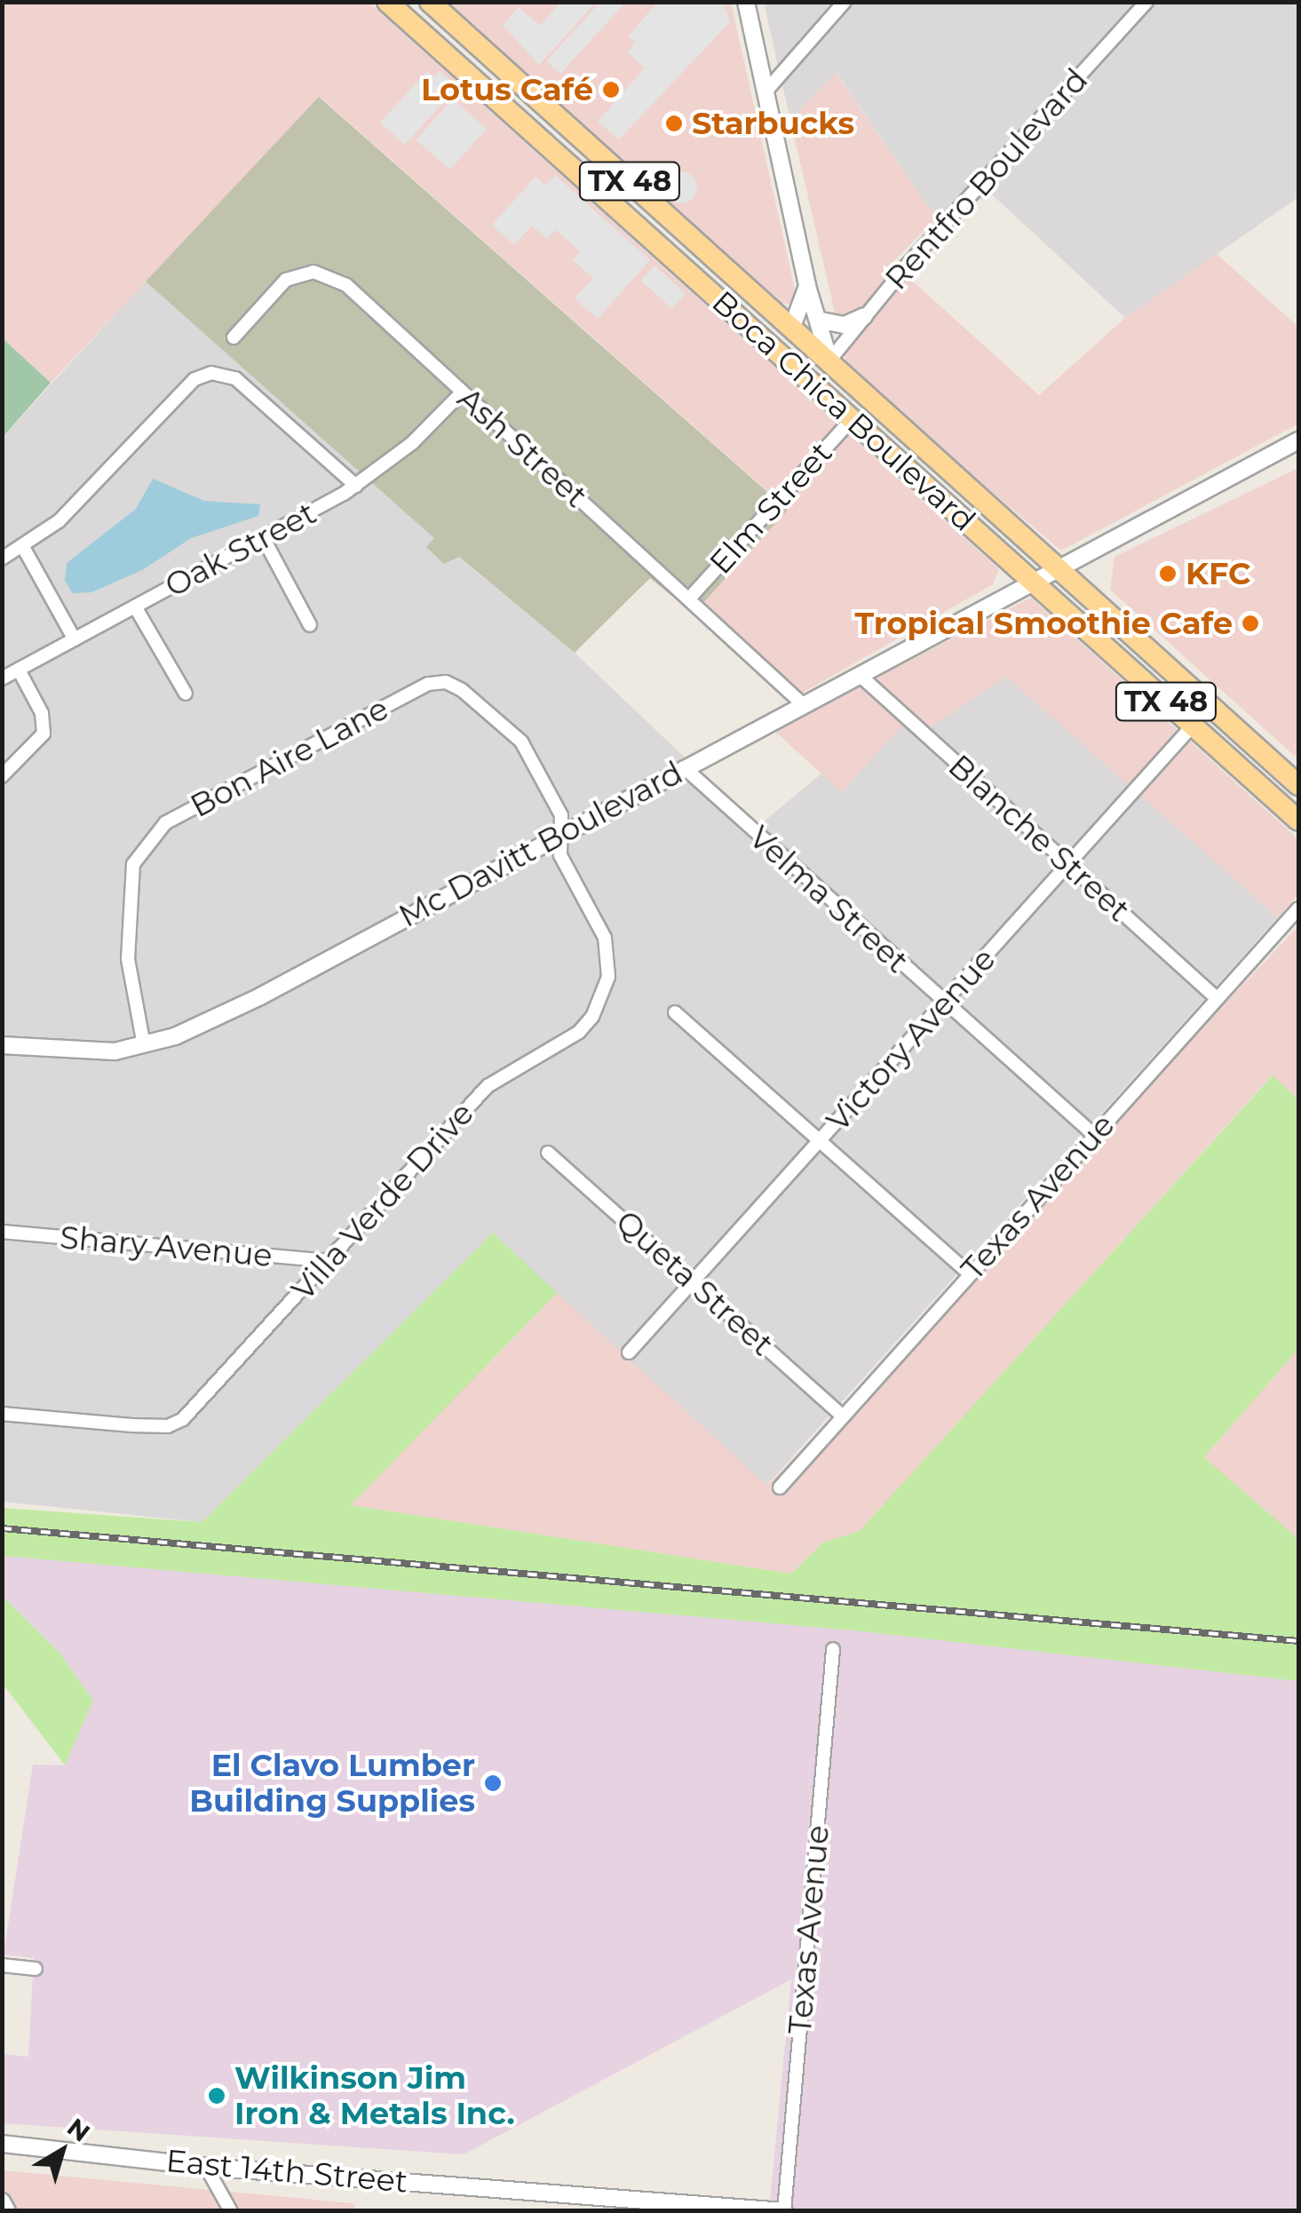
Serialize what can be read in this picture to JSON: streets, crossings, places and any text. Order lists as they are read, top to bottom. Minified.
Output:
{"streets":{"main road":["TX 48","Boca Chica Boulevard"],"street":["Rentfro Boulevard","Ash Street","Elm Street","Oak Street","Bon Aire Lane","Blanche Street","Mc Davitt Boulevard","Velma Street","Victory Avenue","Texas Avenue","Villa Verde Drive","Shary Avenue","Queta Street","East 14th Street"]},"crossings":[["Rentfro Boulevard","Boca Chica Boulevard"],["Boca Chica Boulevard","Elm Street"],["Boca Chica Boulevard","Mc Davitt Boulevard"],["Boca Chica Boulevard","Victory Avenue"],["Ash Street","Elm Street"],["Ash Street","Oak Street"],["Ash Street","Mc Davitt Boulevard"],["Bon Aire Lane","Mc Davitt Boulevard"],["Bon Aire Lane","Villa Verde Drive"],["Blanche Street","Mc Davitt Boulevard"],["Blanche Street","Victory Avenue"],["Blanche Street","Texas Avenue"],["Mc Davitt Boulevard","Velma Street"],["Mc Davitt Boulevard","Villa Verde Drive"],["Velma Street","Victory Avenue"],["Velma Street","Texas Avenue"],["Victory Avenue","Queta Street"],["Texas Avenue","Queta Street"],["Texas Avenue","East 14th Street"],["Villa Verde Drive","Shary Avenue"]],"places":["Lotus Café","Starbucks","KFC","Tropical Smoothie Cafe","El Clavo Lumber Building Supplies","Wilkinson Jim Iron & Metals Inc."],"north":"top right"}
